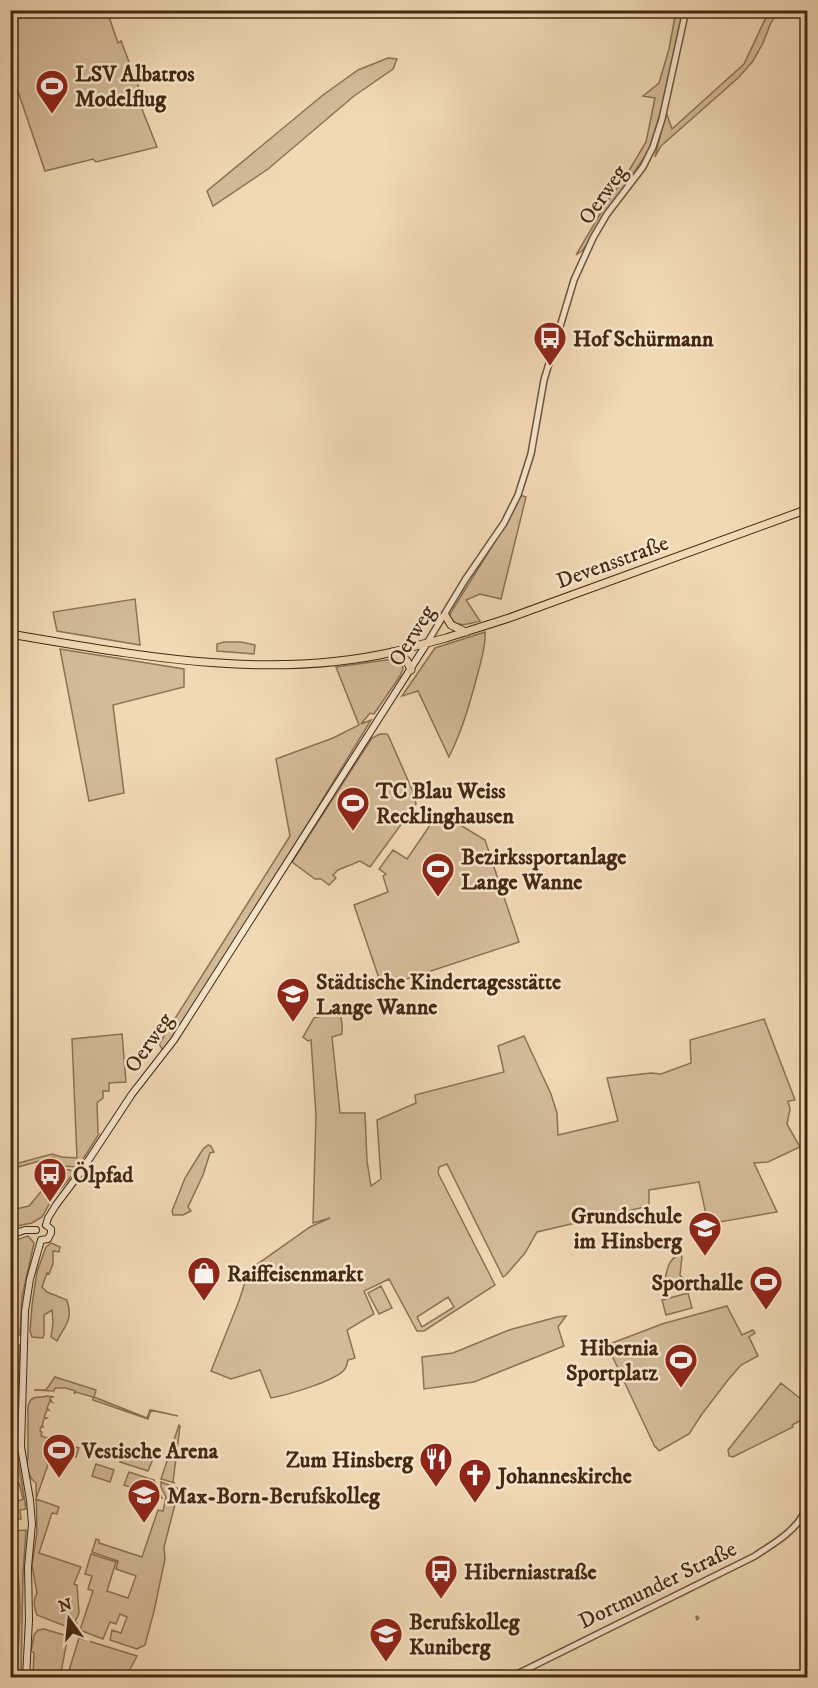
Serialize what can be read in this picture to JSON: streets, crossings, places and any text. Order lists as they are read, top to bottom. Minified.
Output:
{"streets":{"main road":["Oerweg","Devensstraße","Dortmunder Straße"]},"crossings":[["Oerweg","Devensstraße"]],"places":{"sports":["LSV Albatros Modelflug","TC Blau Weiss Recklinghausen","Bezirkssportanlage Lange Wanne","Sporthalle","Hibernia Sportplatz","Vestische Arena"],"bus stop":["Hof Schürmann","Ölpfad","Hiberniastraße"],"school or university":["Städtische Kindertagesstätte Lange Wanne","Grundschule im Hinsberg","Max-Born-Berufskolleg","Berufskolleg Kuniberg"],"shop":["Raiffeisenmarkt"],"restaurant":["Zum Hinsberg"],"church":["Johanneskirche"]},"north":"top"}
